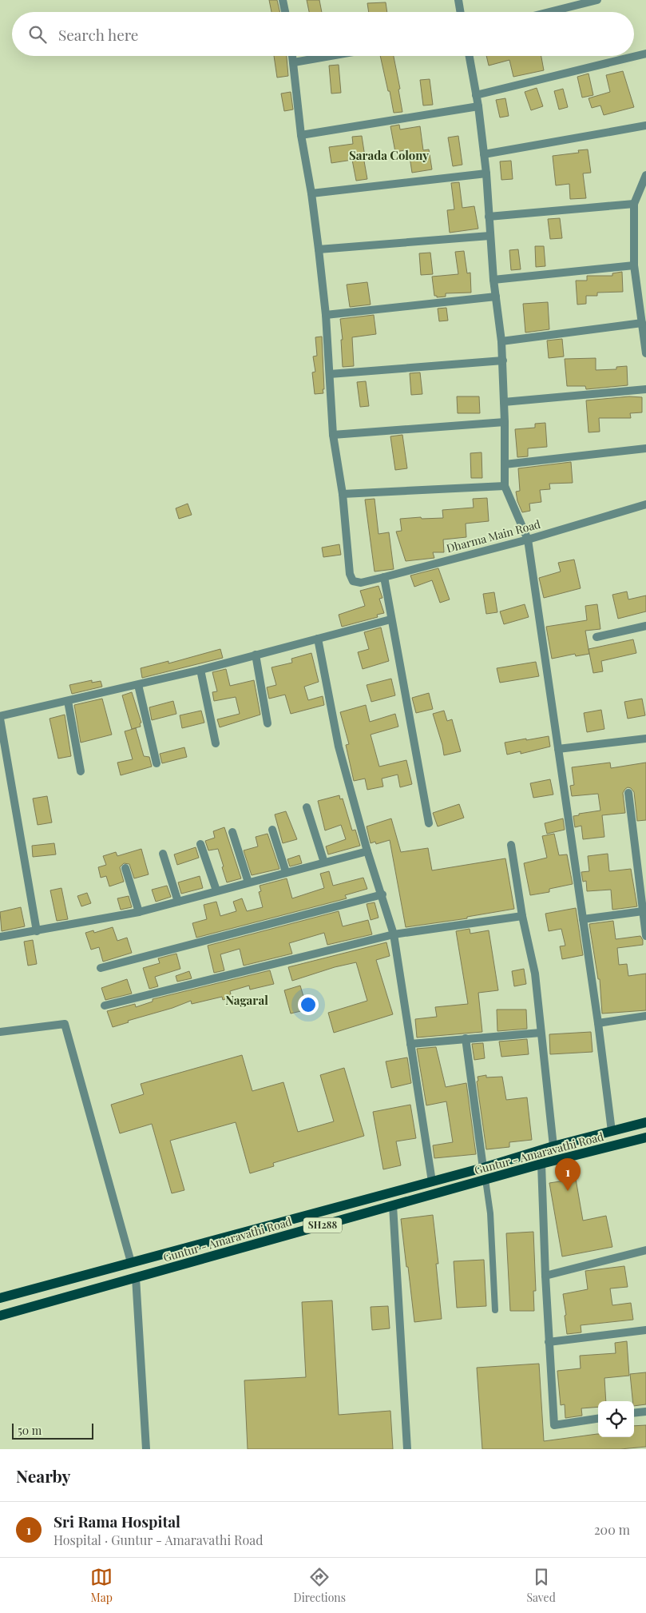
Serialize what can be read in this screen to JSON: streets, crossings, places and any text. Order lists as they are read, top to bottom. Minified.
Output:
{"streets":{"main road":["Guntur - Amaravathi Road","SH288"],"street":["Dharma Main Road"]},"districts":["Sarada Colony","Nagaral"],"scale_bar":"50 m","page":{"search":"Search here","pins":"1","scale":"50 m","heading":"Nearby","list":[{"mark":"1","name":"Sri Rama Hospital","note":"Hospital · Guntur - Amaravathi Road","value":"200 m"}],"nav":["Map","Directions","Saved"]}}
